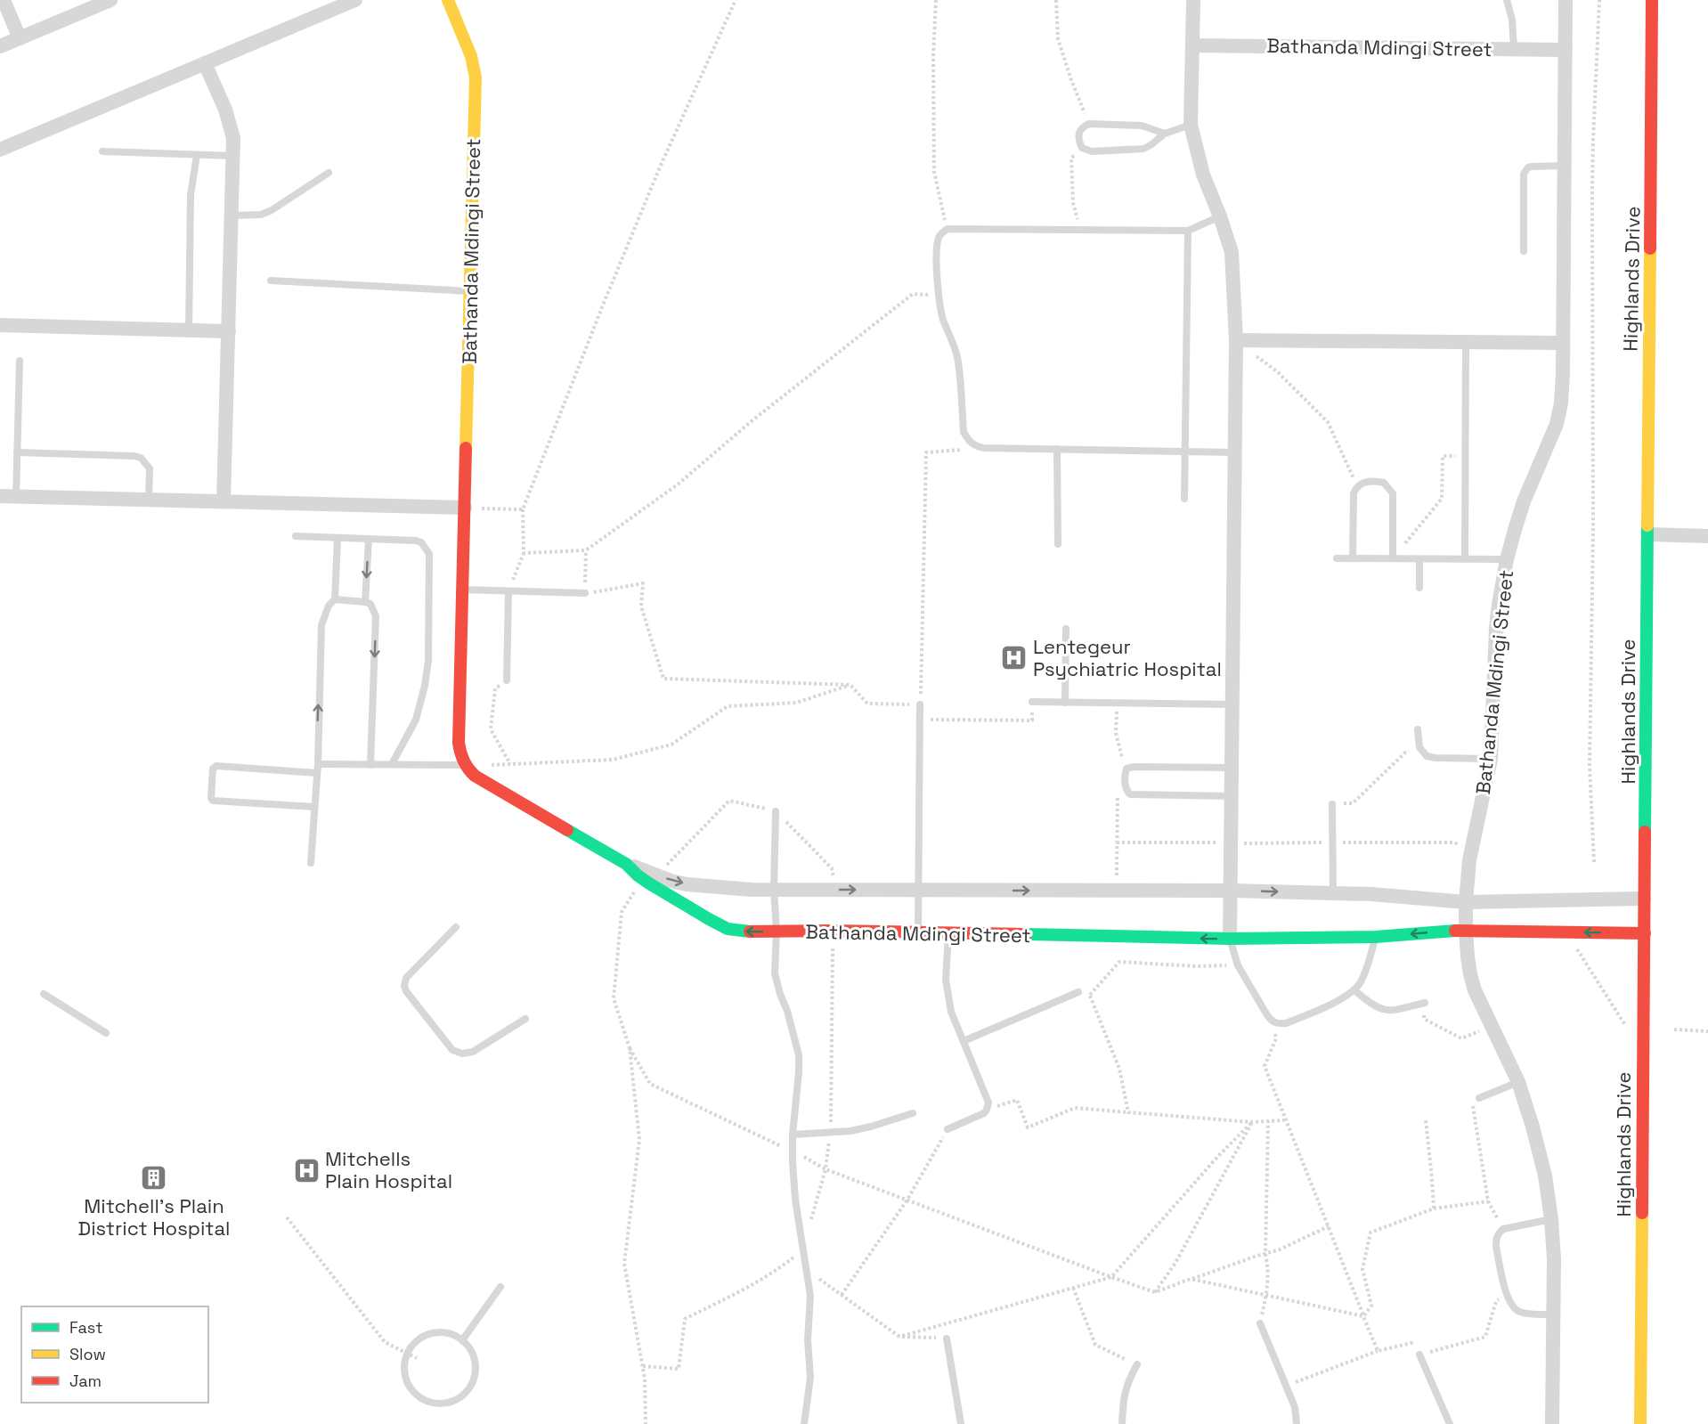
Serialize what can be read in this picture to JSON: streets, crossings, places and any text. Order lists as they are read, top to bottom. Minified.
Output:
{"streets":{"street":["Bathanda Mdingi Street","Highlands Drive"]},"crossings":[["Bathanda Mdingi Street","Highlands Drive"]],"places":{"hospital":["Lentegeur Psychiatric Hospital","Mitchells Plain Hospital"],"building":["Mitchell's Plain District Hospital"]},"legend":["Fast","Slow","Jam"]}
